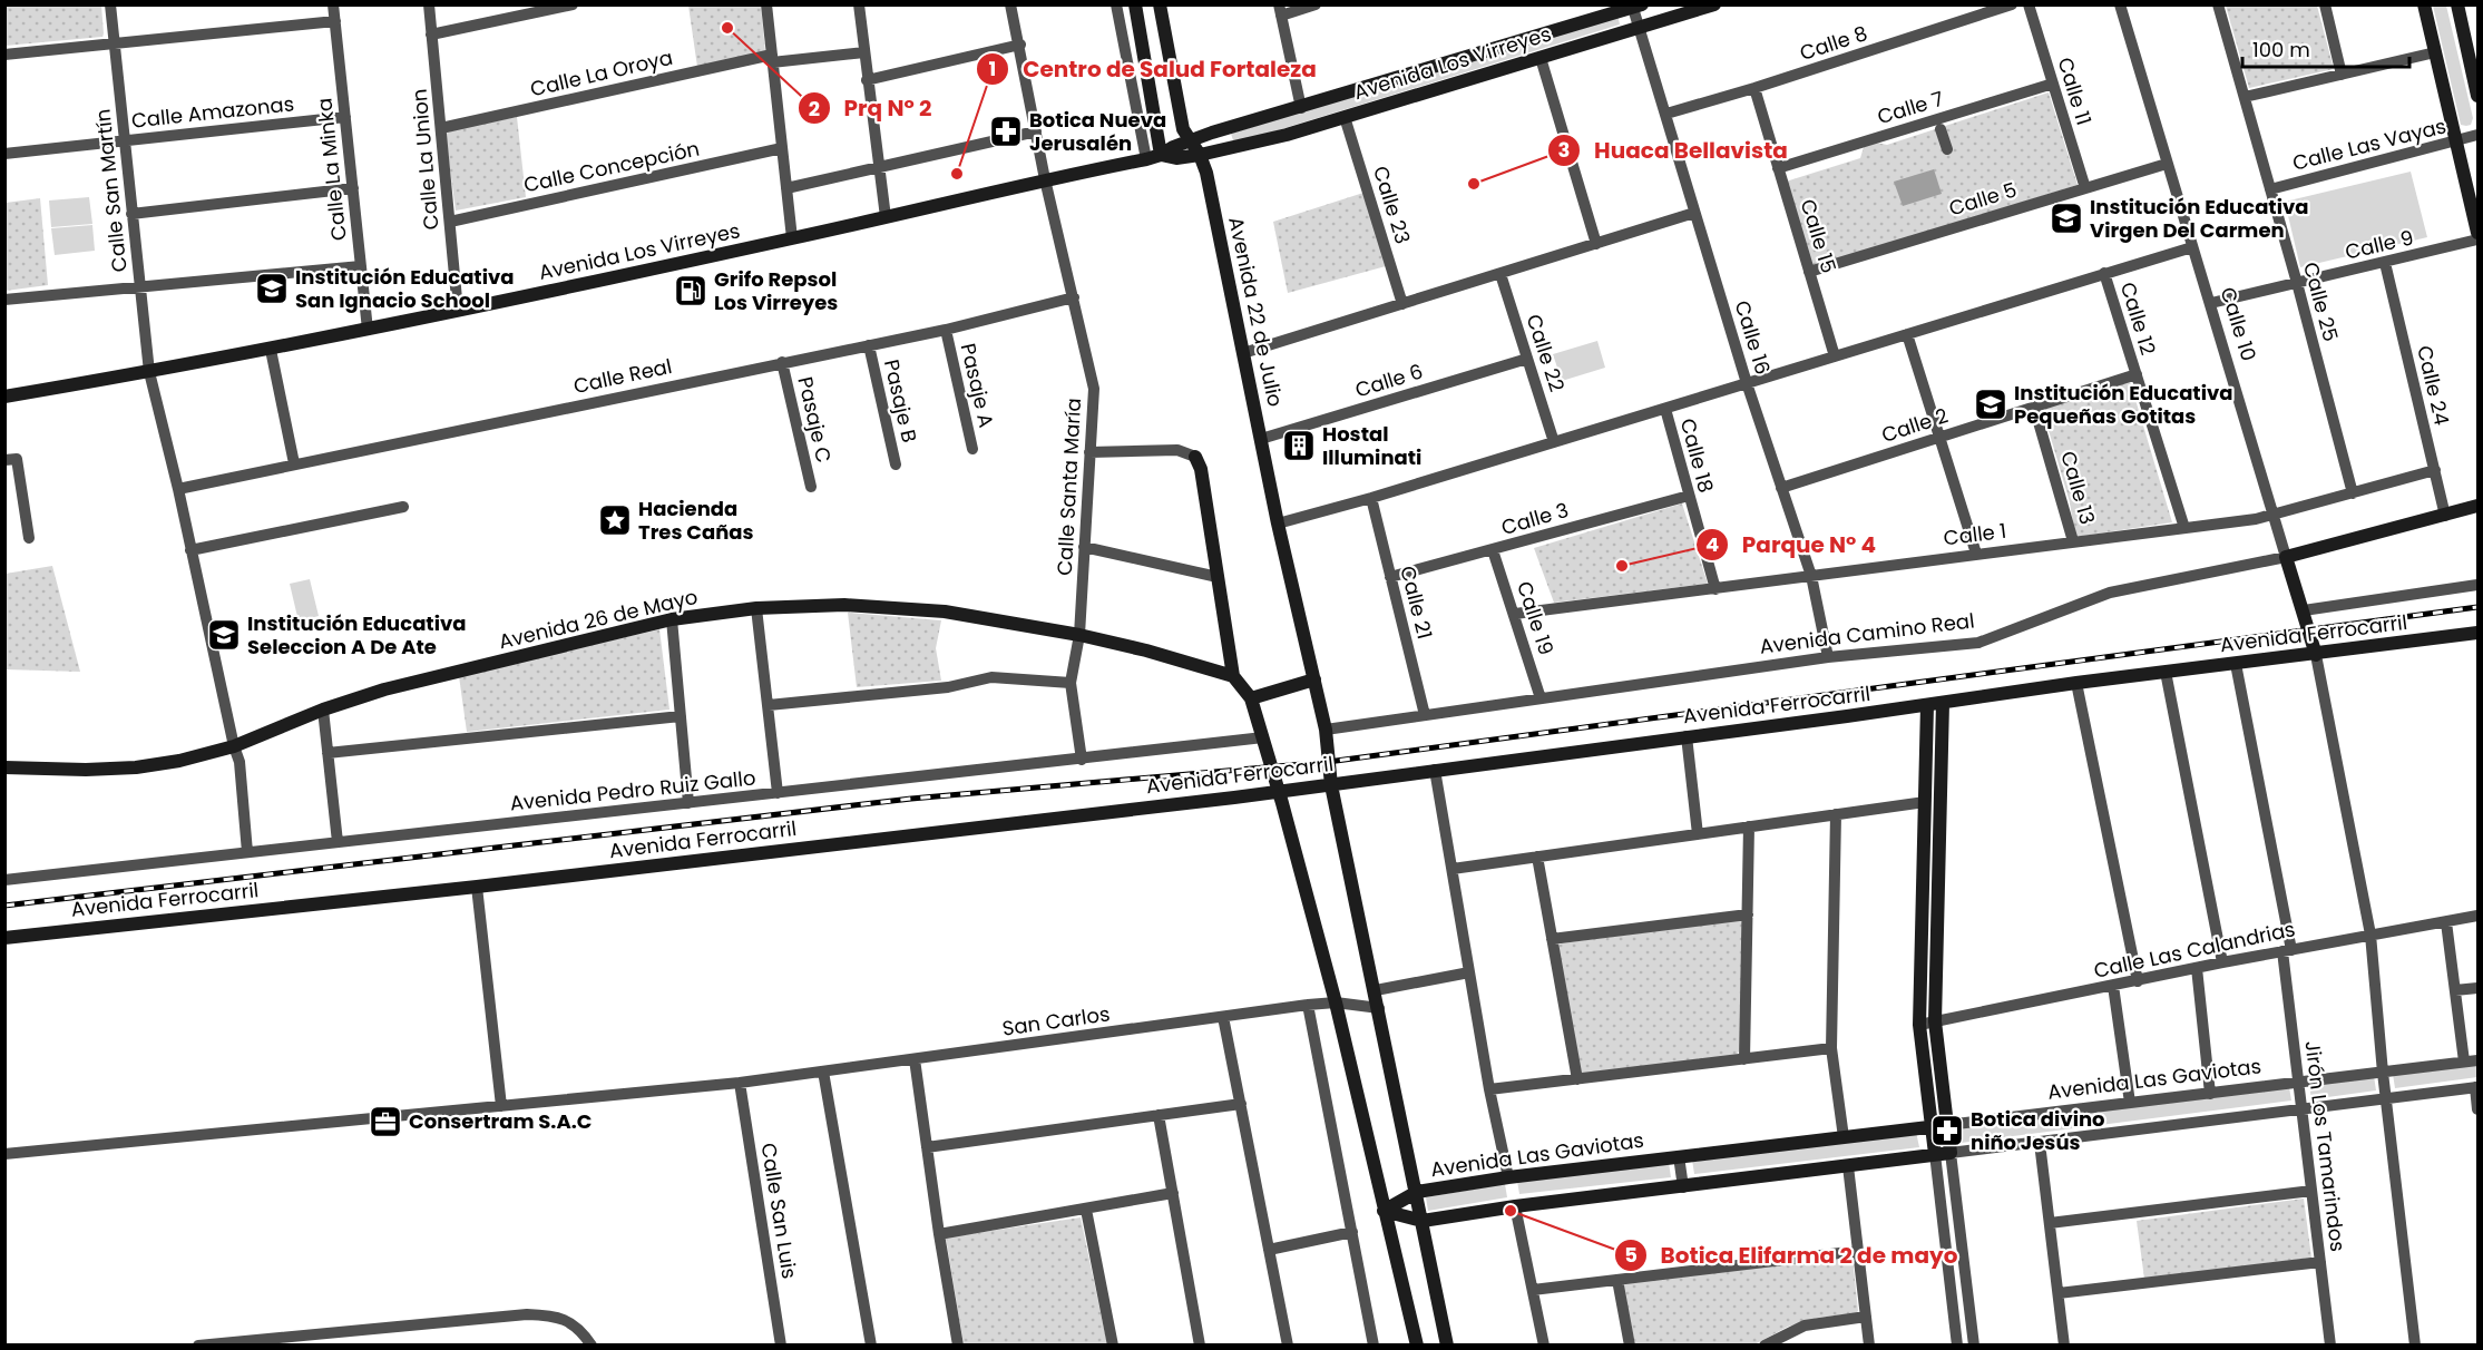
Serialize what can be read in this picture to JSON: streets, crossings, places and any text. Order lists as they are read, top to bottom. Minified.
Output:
{"streets":{"street":["Calle 8","Avenida Los Virreyes","Calle La Oroya","Calle 11","Calle 7","Calle Amazonas","Calle Las Vayas","Calle La Union","Calle Concepción","Calle La Minka","Calle San Martín","Calle 5","Calle 23","Calle 15","Calle 9","Calle 25","Avenida 22 de Julio","Calle 12","Calle 10","Calle 16","Calle 22","Calle Real","Calle 6","Pasaje A","Calle 24","Pasaje B","Pasaje C","Calle 2","Calle 18","Calle Santa María","Calle 13","Calle 3","Calle 1","Calle 21","Calle 19","Avenida 26 de Mayo","Avenida Camino Real","Avenida Ferrocarril","Avenida Pedro Ruiz Gallo","Calle Las Calandrias","San Carlos","Avenida Las Gaviotas","Jirón Los Tamarindos","Calle San Luis"]},"crossings":[["Calle 8","Calle 15"],["Calle 8","Calle 16"],["Avenida Los Virreyes","Calle La Union"],["Avenida Los Virreyes","Calle La Minka"],["Avenida Los Virreyes","Calle San Martín"],["Avenida Los Virreyes","Calle 23"],["Avenida Los Virreyes","Avenida 22 de Julio"],["Avenida Los Virreyes","Calle 16"],["Avenida Los Virreyes","Calle Santa María"],["Calle La Oroya","Calle La Union"],["Calle 11","Calle 7"],["Calle 11","Calle 5"],["Calle 7","Calle 15"],["Calle Amazonas","Calle La Minka"],["Calle Amazonas","Calle San Martín"],["Calle Las Vayas","Calle 25"],["Calle La Union","Calle Concepción"],["Calle San Martín","Calle Real"],["Calle San Martín","Avenida 26 de Mayo"],["Calle San Martín","Avenida Pedro Ruiz Gallo"],["Calle 5","Calle 15"],["Calle 5","Calle 10"],["Calle 9","Calle 25"],["Calle 9","Calle 10"],["Calle 9","Calle 24"],["Calle 25","Calle 1"],["Avenida 22 de Julio","Calle 6"],["Avenida 22 de Julio","Avenida Camino Real"],["Avenida 22 de Julio","Avenida Ferrocarril"],["Avenida 22 de Julio","San Carlos"],["Avenida 22 de Julio","Avenida Las Gaviotas"],["Calle 12","Calle 2"],["Calle 12","Calle 1"],["Calle 10","Calle 1"],["Calle 10","Avenida Camino Real"],["Calle 10","Avenida Ferrocarril"],["Calle 16","Calle 2"],["Calle 16","Calle 1"],["Calle 16","Avenida Camino Real"],["Calle 22","Calle 6"],["Calle Real","Pasaje A"],["Calle Real","Pasaje B"],["Calle Real","Pasaje C"],["Calle Real","Calle Santa María"],["Calle 24","Calle 1"],["Calle 24","Avenida Camino Real"],["Calle 2","Calle 13"],["Calle 18","Calle 3"],["Calle 18","Calle 1"],["Calle Santa María","Avenida 26 de Mayo"],["Calle Santa María","Avenida Pedro Ruiz Gallo"],["Calle 13","Calle 1"],["Calle 3","Calle 21"],["Calle 3","Calle 19"],["Calle 1","Calle 19"],["Calle 21","Avenida Camino Real"],["Calle 19","Avenida Camino Real"],["Avenida Ferrocarril","Jirón Los Tamarindos"],["Calle Las Calandrias","Jirón Los Tamarindos"],["San Carlos","Calle San Luis"],["Avenida Las Gaviotas","Jirón Los Tamarindos"]],"places":{"other":["Prq N° 2","Centro de Salud Fortaleza","Huaca Bellavista","Parque N° 4","Botica Elifarma 2 de mayo"],"pharmacy":["Botica Nueva Jerusalén","Botica divino niño Jesús"],"school or university":["Institución Educativa Virgen Del Carmen","Institución Educativa San Ignacio School","Institución Educativa Pequeñas Gotitas","Institución Educativa Seleccion A De Ate"],"fuel station":["Grifo Repsol Los Virreyes"],"building":["Hostal Illuminati"],"place":["Hacienda Tres Cañas"],"office":["Consertram S.A.C"]},"scale_bar":"100 m"}
